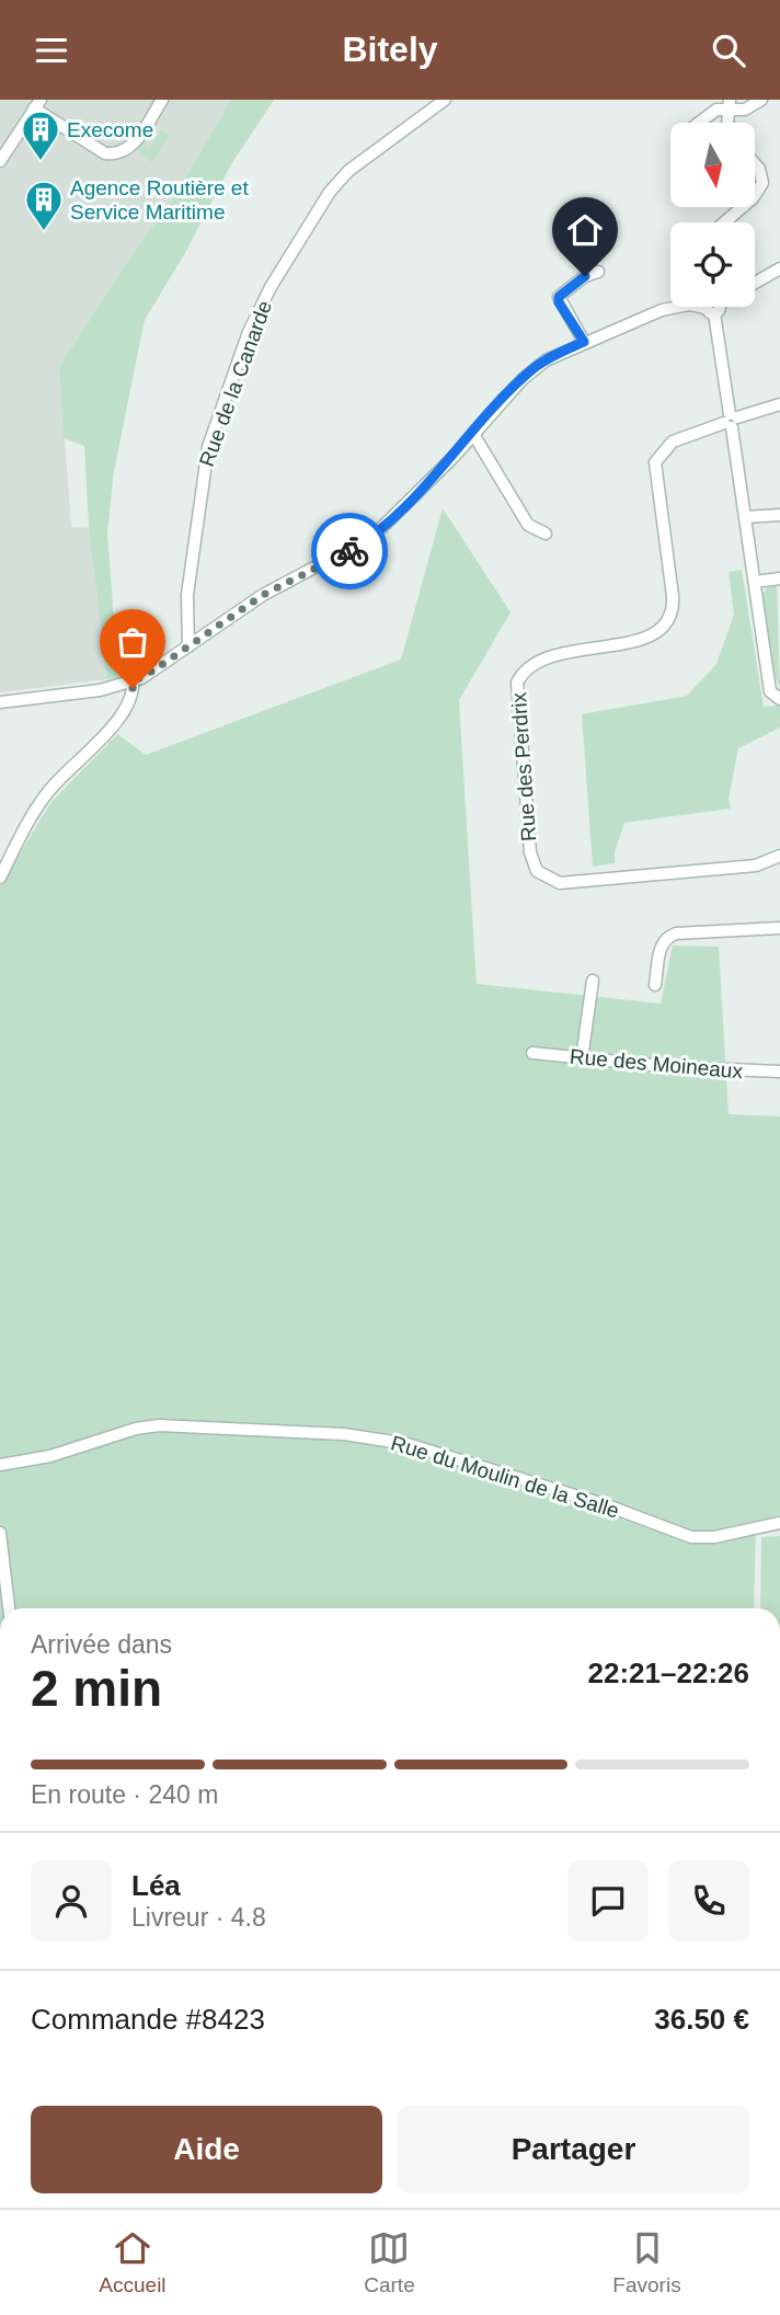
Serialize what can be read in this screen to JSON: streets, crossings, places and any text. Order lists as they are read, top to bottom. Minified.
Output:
{"streets":{"street":["Rue de la Canarde","Rue des Perdrix","Rue des Moineaux","Rue du Moulin de la Salle"]},"places":{"building":["Execome","Agence Routière et Service Maritime"]},"north":"bottom","page":{"header":"Bitely","heading":["2 min","Arrivée dans","22:21–22:26"],"panel":["Léa","Livreur · 4.8","Commande #8423","36.50 €"],"bar":"En route · 240 m","buttons":["Aide","Partager"],"tabs":["Accueil","Carte","Favoris"]}}
